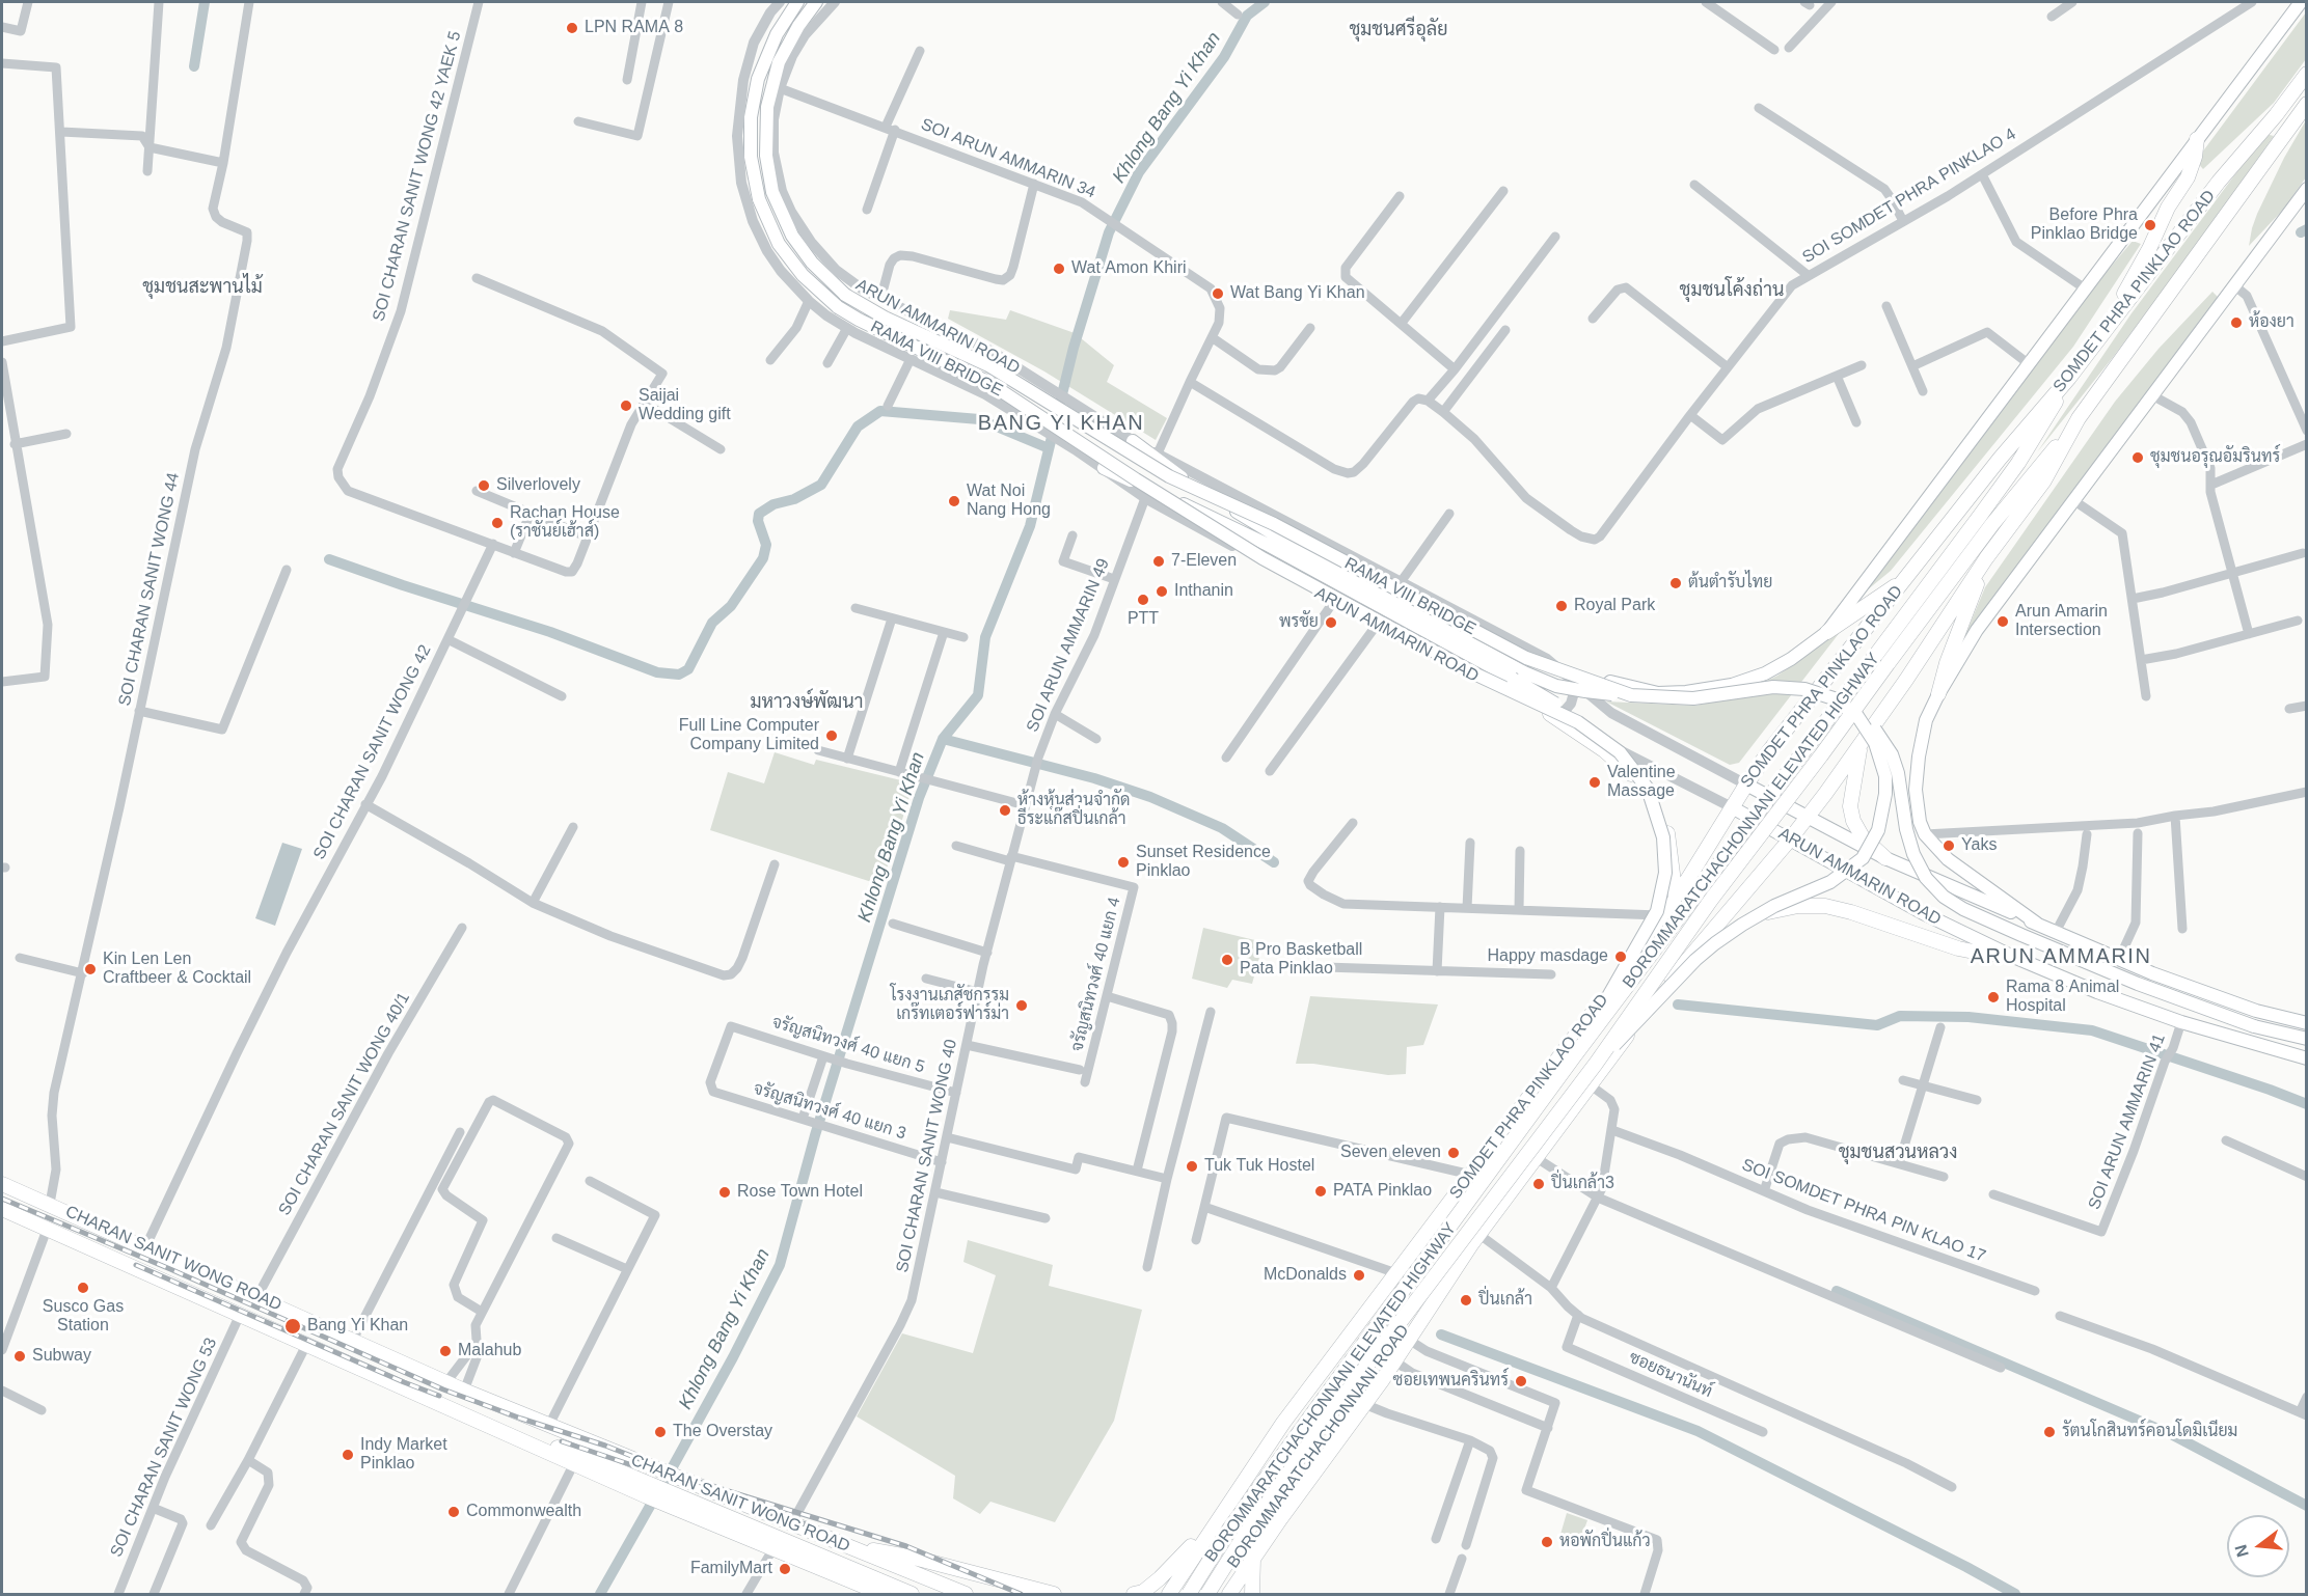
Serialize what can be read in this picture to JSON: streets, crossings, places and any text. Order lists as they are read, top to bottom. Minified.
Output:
{"streets":{"main road":["SOMDET PHRA PINKLAO ROAD","ARUN AMMARIN ROAD","RAMA VIII BRIDGE","BOROMMARATCHACHONNANI ELEVATED HIGHWAY","CHARAN SANIT WONG ROAD","BOROMMARATCHACHONNANI ROAD"],"street":["SOI ARUN AMMARIN 34","SOI CHARAN SANIT WONG 42 YAEK 5","SOI SOMDET PHRA PINKLAO 4","SOI CHARAN SANIT WONG 44","SOI ARUN AMMARIN 49","SOI CHARAN SANIT WONG 42","จรัญสนิทวงศ์ 40 แยก 4","จรัญสนิทวงศ์ 40 แยก 5","SOI CHARAN SANIT WONG 40/1","จรัญสนิทวงศ์ 40 แยก 3","SOI ARUN AMMARIN 41","SOI CHARAN SANIT WONG 40","SOI SOMDET PHRA PIN KLAO 17","ซอยธนานันท์","SOI CHARAN SANIT WONG 53"]},"crossings":[["SOI ARUN AMMARIN 34","ARUN AMMARIN ROAD"],["SOI CHARAN SANIT WONG 42 YAEK 5","SOI CHARAN SANIT WONG 42"],["SOMDET PHRA PINKLAO ROAD","ARUN AMMARIN ROAD"],["SOMDET PHRA PINKLAO ROAD","BOROMMARATCHACHONNANI ELEVATED HIGHWAY"],["SOMDET PHRA PINKLAO ROAD","BOROMMARATCHACHONNANI ROAD"],["ARUN AMMARIN ROAD","SOI ARUN AMMARIN 49"],["ARUN AMMARIN ROAD","SOI ARUN AMMARIN 41"],["RAMA VIII BRIDGE","BOROMMARATCHACHONNANI ELEVATED HIGHWAY"],["SOI CHARAN SANIT WONG 44","CHARAN SANIT WONG ROAD"],["SOI ARUN AMMARIN 49","SOI CHARAN SANIT WONG 40"],["SOI CHARAN SANIT WONG 42","CHARAN SANIT WONG ROAD"],["จรัญสนิทวงศ์ 40 แยก 4","SOI CHARAN SANIT WONG 40"],["จรัญสนิทวงศ์ 40 แยก 5","จรัญสนิทวงศ์ 40 แยก 3"],["จรัญสนิทวงศ์ 40 แยก 5","SOI CHARAN SANIT WONG 40"],["SOI CHARAN SANIT WONG 40/1","CHARAN SANIT WONG ROAD"],["จรัญสนิทวงศ์ 40 แยก 3","SOI CHARAN SANIT WONG 40"],["SOI CHARAN SANIT WONG 40","CHARAN SANIT WONG ROAD"],["CHARAN SANIT WONG ROAD","SOI CHARAN SANIT WONG 53"]],"districts":["ชุมชนศรีอุลัย","ชุมชนสะพานไม้","ชุมชนโค้งถ่าน","BANG YI KHAN","มหาวงษ์พัฒนา","ARUN AMMARIN","ชุมชนสวนหลวง"],"water":["Khlong Bang Yi Khan"],"places":["LPN RAMA 8","Before Phra Pinklao Bridge","Wat Amon Khiri","Wat Bang Yi Khan","ห้องยา","Saijai Wedding gift","ชุมชนอรุณอัมรินทร์","Silverlovely","Wat Noi Nang Hong","Rachan House (ราชันย์เฮ้าส์)","7-Eleven","ต้นตำรับไทย","Inthanin","PTT","Royal Park","Arun Amarin Intersection","พรชัย","Full Line Computer Company Limited","Valentine Massage","ห้างหุ้นส่วนจำกัด ธีระแก๊สปิ่นเกล้า","Yaks","Sunset Residence Pinklao","Happy masdage","B Pro Basketball Pata Pinklao","Kin Len Len Craftbeer & Cocktail","Rama 8 Animal Hospital","โรงงานเภสัชกรรม เกร๊ทเตอร์ฟาร์ม่า","Seven eleven","Tuk Tuk Hostel","ปิ่นเกล้า3","PATA Pinklao","Rose Town Hotel","McDonalds","Susco Gas Station","ปิ่นเกล้า","Bang Yi Khan","Malahub","Subway","ซอยเทพนครินทร์","The Overstay","รัตนโกสินทร์คอนโดมิเนียม","Indy Market Pinklao","Commonwealth","หอพักปิ่นแก้ว","FamilyMart"],"north":"left"}
